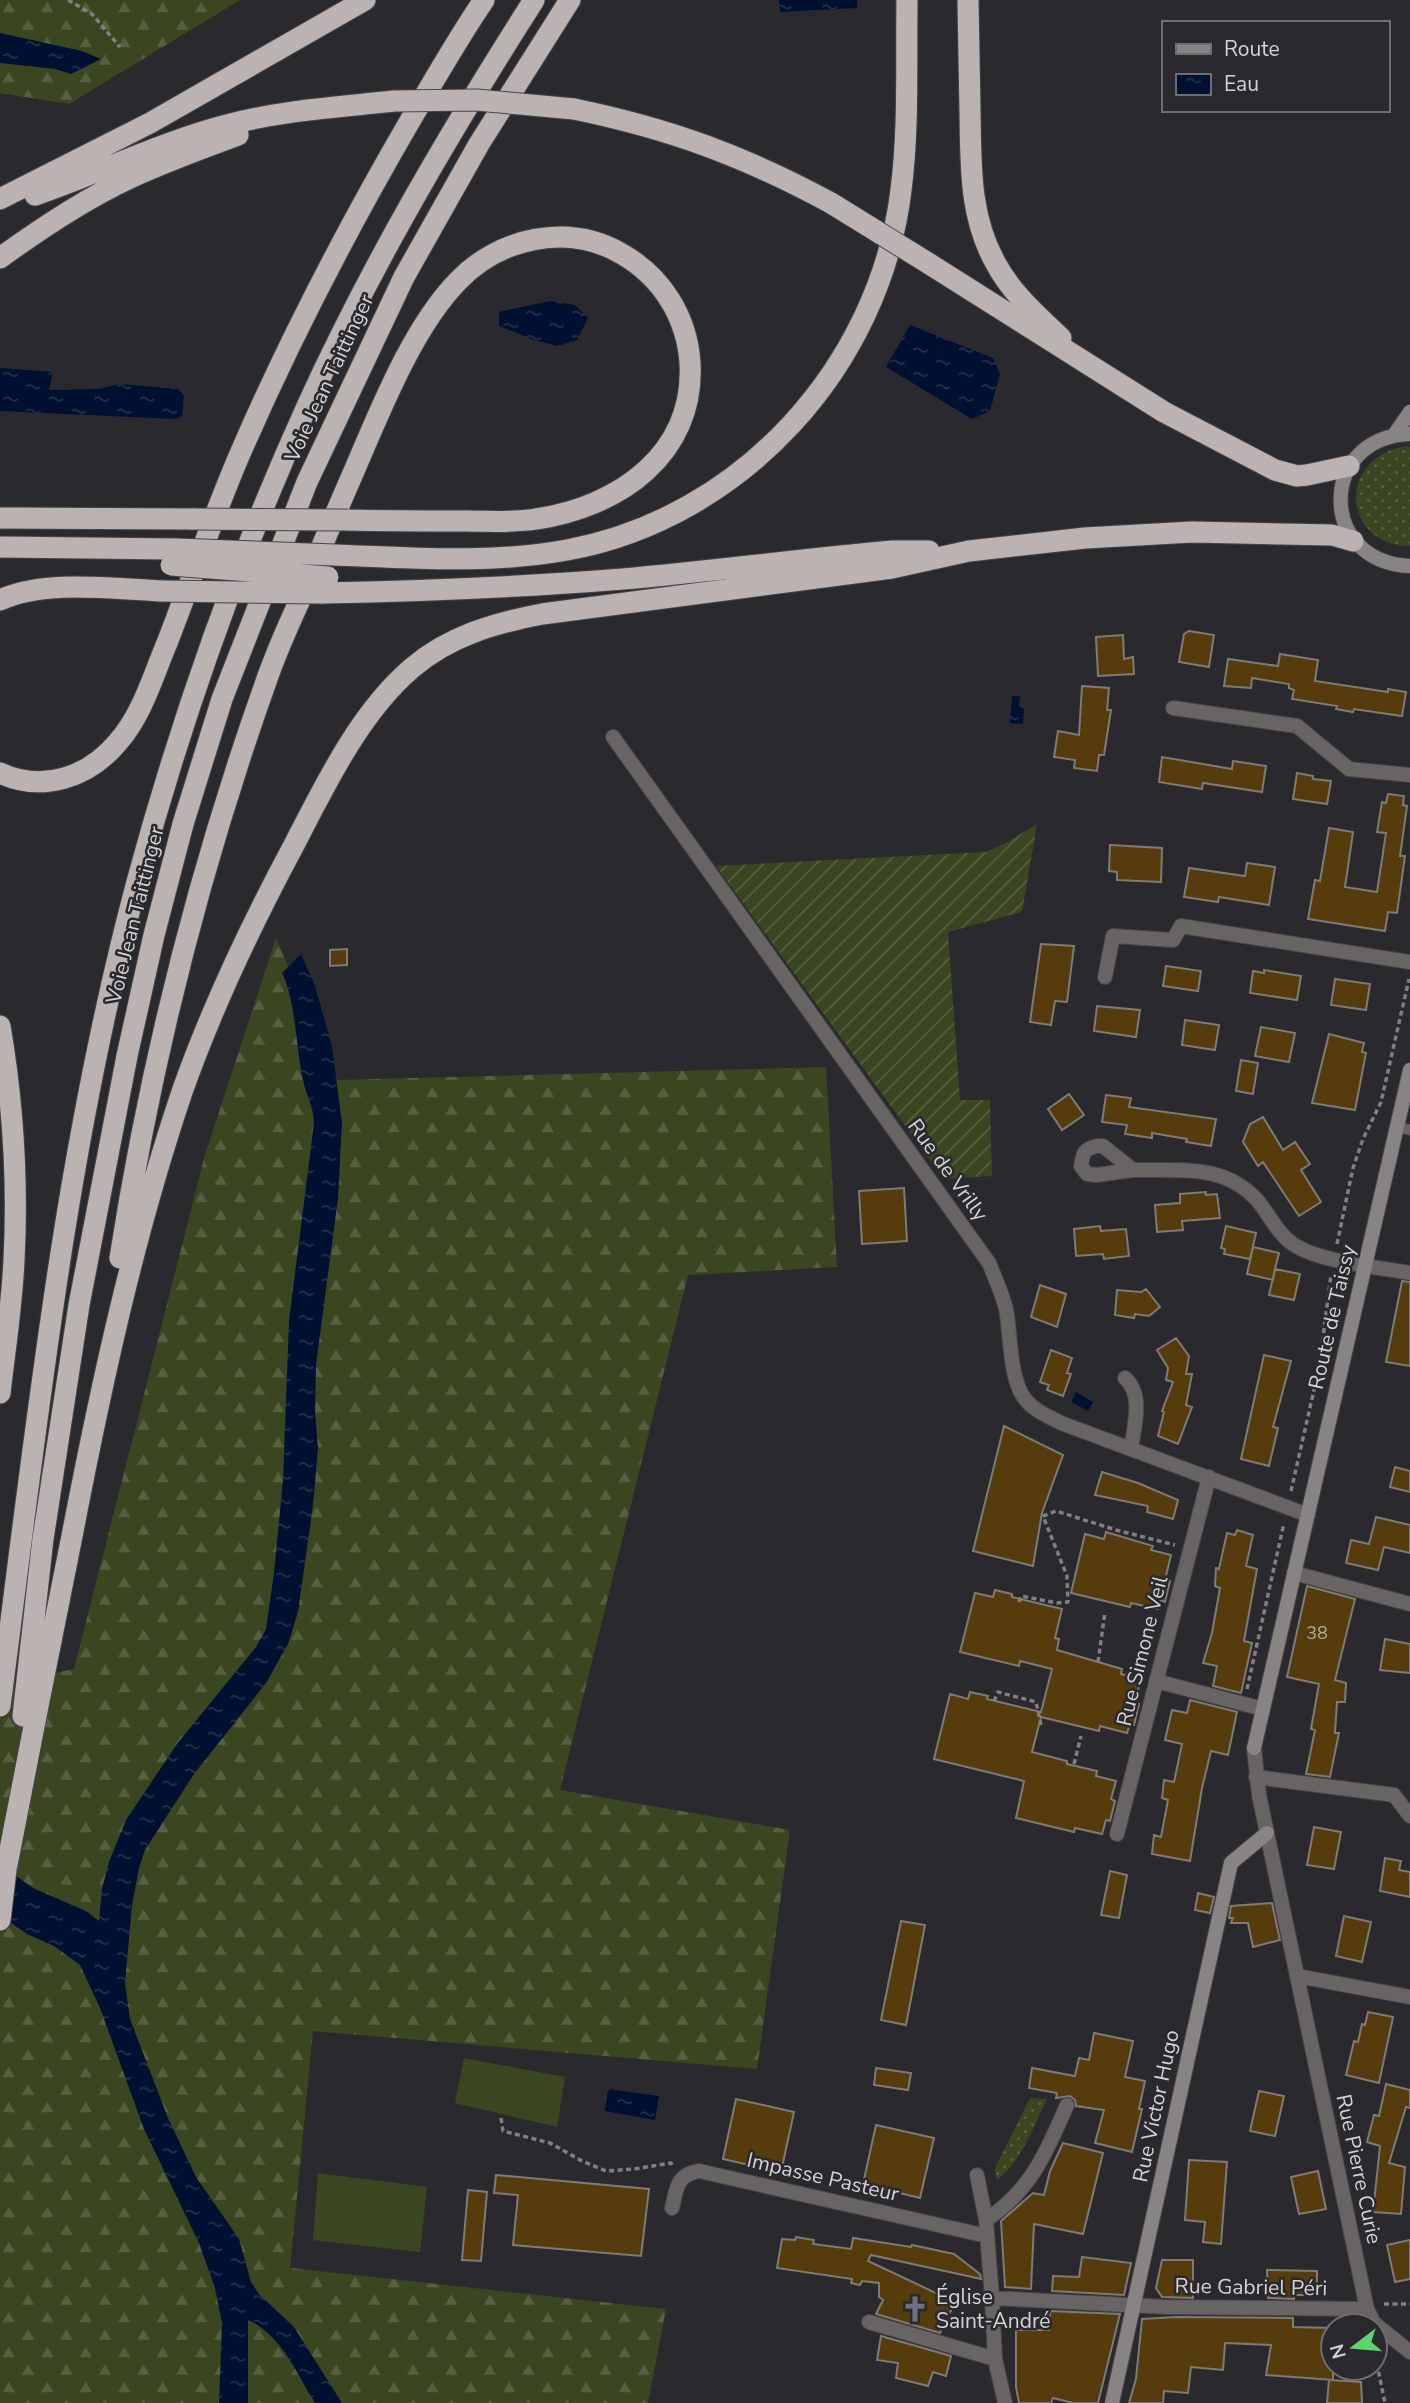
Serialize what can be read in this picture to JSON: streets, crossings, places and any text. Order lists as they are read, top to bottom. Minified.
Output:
{"streets":{"highway":["Voie Jean Taittinger"],"street":["Rue de Vrilly","Route de Taissy","Rue Simone Veil","Rue Victor Hugo","Rue Pierre Curie","Impasse Pasteur","Rue Gabriel Péri"]},"crossings":[["Rue de Vrilly","Route de Taissy"],["Rue de Vrilly","Rue Simone Veil"],["Rue Victor Hugo","Rue Pierre Curie"],["Rue Victor Hugo","Rue Gabriel Péri"],["Rue Pierre Curie","Rue Gabriel Péri"]],"places":{"church":["Église Saint-André"]},"house_numbers":["38"],"legend":["Route","Eau"],"north":"left"}
